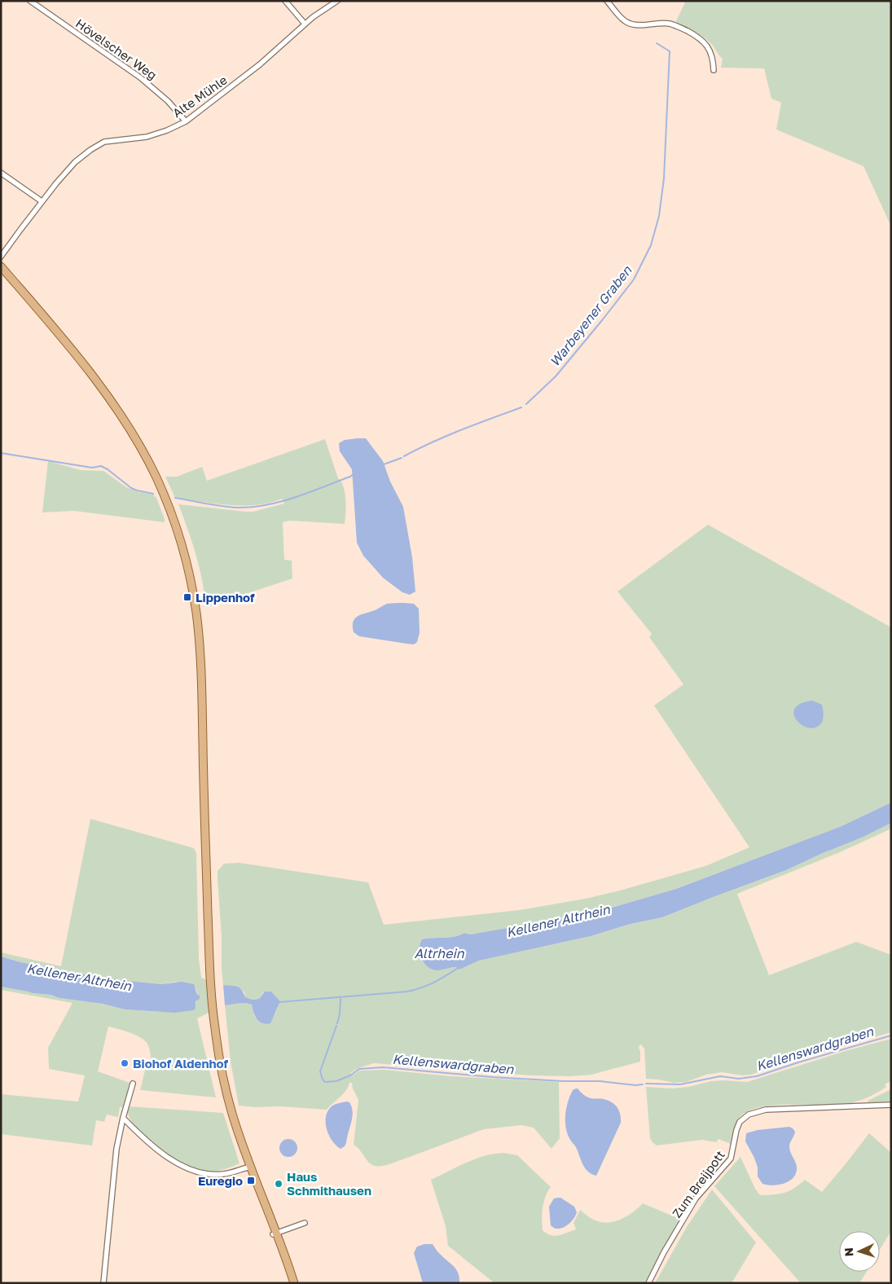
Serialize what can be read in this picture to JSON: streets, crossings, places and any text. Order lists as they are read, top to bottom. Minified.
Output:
{"streets":{"street":["Hövelscher Weg","Alte Mühle","Zum Breijpott"]},"crossings":[["Hövelscher Weg","Alte Mühle"]],"water":["Warbeyener Graben","Kellener Altrhein","Altrhein","Kellenswardgraben"],"places":{"transit":["Lippenhof","Euregio"],"other":["Biohof Aldenhof","Haus Schmithausen"]},"north":"left"}
